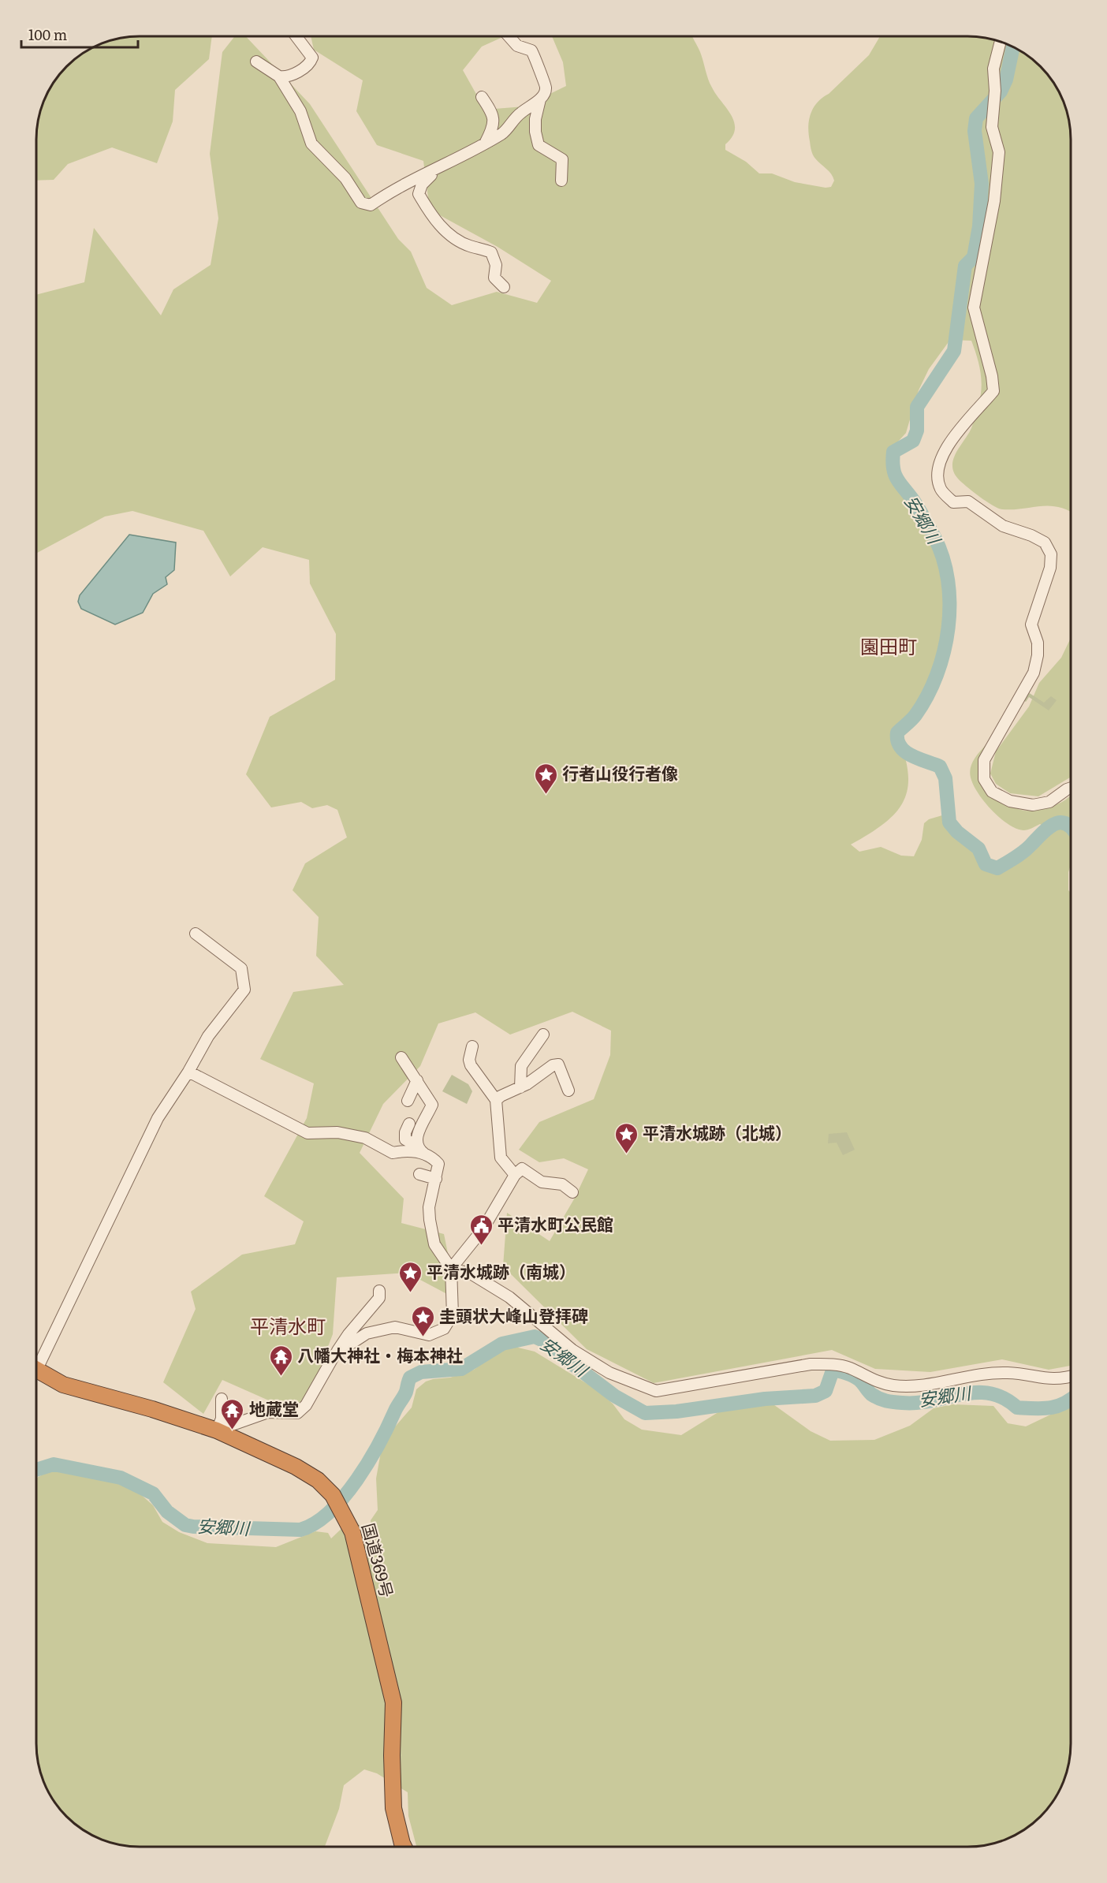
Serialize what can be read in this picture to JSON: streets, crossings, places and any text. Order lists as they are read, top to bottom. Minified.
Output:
{"streets":{"highway":["国道369号"]},"districts":["園田町","平清水町"],"water":["安郷川"],"places":{"place":["行者山役行者像","平清水城跡（北城）","平清水城跡（南城）","圭頭状大峰山登拝碑"],"public building":["平清水町公民館"],"temple":["八幡大神社・梅本神社","地蔵堂"]},"scale_bar":"100 m"}
